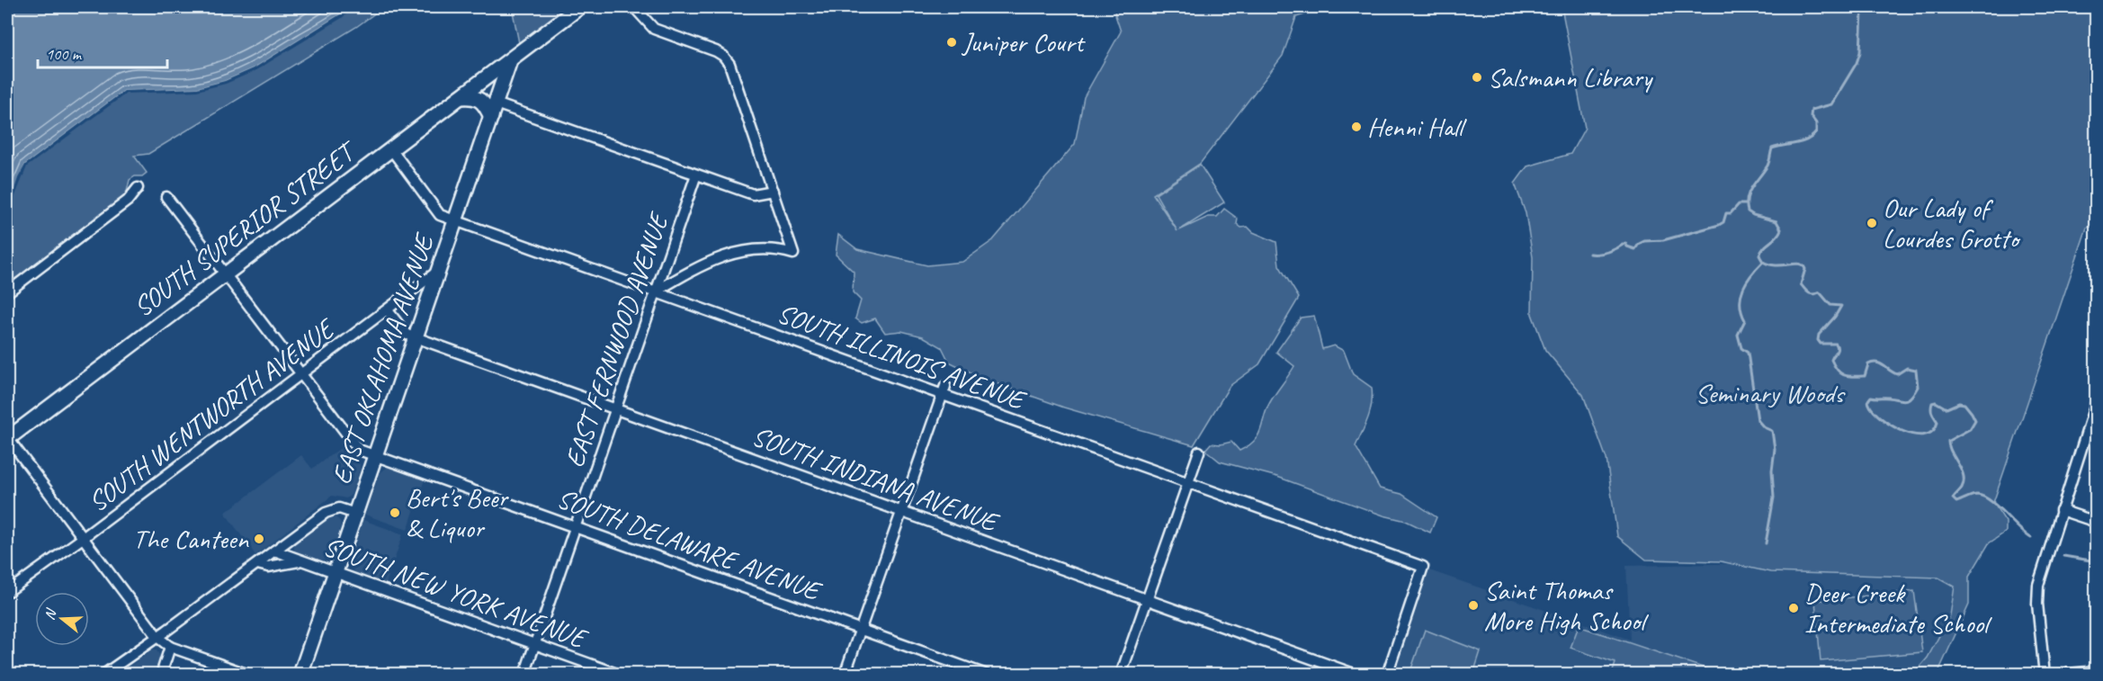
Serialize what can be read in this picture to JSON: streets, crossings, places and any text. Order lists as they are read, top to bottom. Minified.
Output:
{"streets":{"street":["SOUTH SUPERIOR STREET","EAST FERNWOOD AVENUE","SOUTH ILLINOIS AVENUE","EAST OKLAHOMA AVENUE","SOUTH WENTWORTH AVENUE","SOUTH INDIANA AVENUE","SOUTH DELAWARE AVENUE","SOUTH NEW YORK AVENUE"]},"crossings":[["SOUTH SUPERIOR STREET","SOUTH ILLINOIS AVENUE"],["SOUTH SUPERIOR STREET","EAST OKLAHOMA AVENUE"],["SOUTH SUPERIOR STREET","SOUTH DELAWARE AVENUE"],["EAST FERNWOOD AVENUE","SOUTH ILLINOIS AVENUE"],["EAST FERNWOOD AVENUE","SOUTH INDIANA AVENUE"],["EAST FERNWOOD AVENUE","SOUTH DELAWARE AVENUE"],["EAST FERNWOOD AVENUE","SOUTH NEW YORK AVENUE"],["SOUTH ILLINOIS AVENUE","EAST OKLAHOMA AVENUE"],["EAST OKLAHOMA AVENUE","SOUTH WENTWORTH AVENUE"],["EAST OKLAHOMA AVENUE","SOUTH INDIANA AVENUE"],["EAST OKLAHOMA AVENUE","SOUTH DELAWARE AVENUE"],["EAST OKLAHOMA AVENUE","SOUTH NEW YORK AVENUE"],["SOUTH WENTWORTH AVENUE","SOUTH INDIANA AVENUE"],["SOUTH WENTWORTH AVENUE","SOUTH DELAWARE AVENUE"]],"parks":["Seminary Woods"],"places":["Juniper Court","Salsmann Library","Henni Hall","Our Lady of Lourdes Grotto","Bert's Beer & Liquor","The Canteen","Saint Thomas More High School","Deer Creek Intermediate School"],"scale_bar":"100 m","north":"left"}
